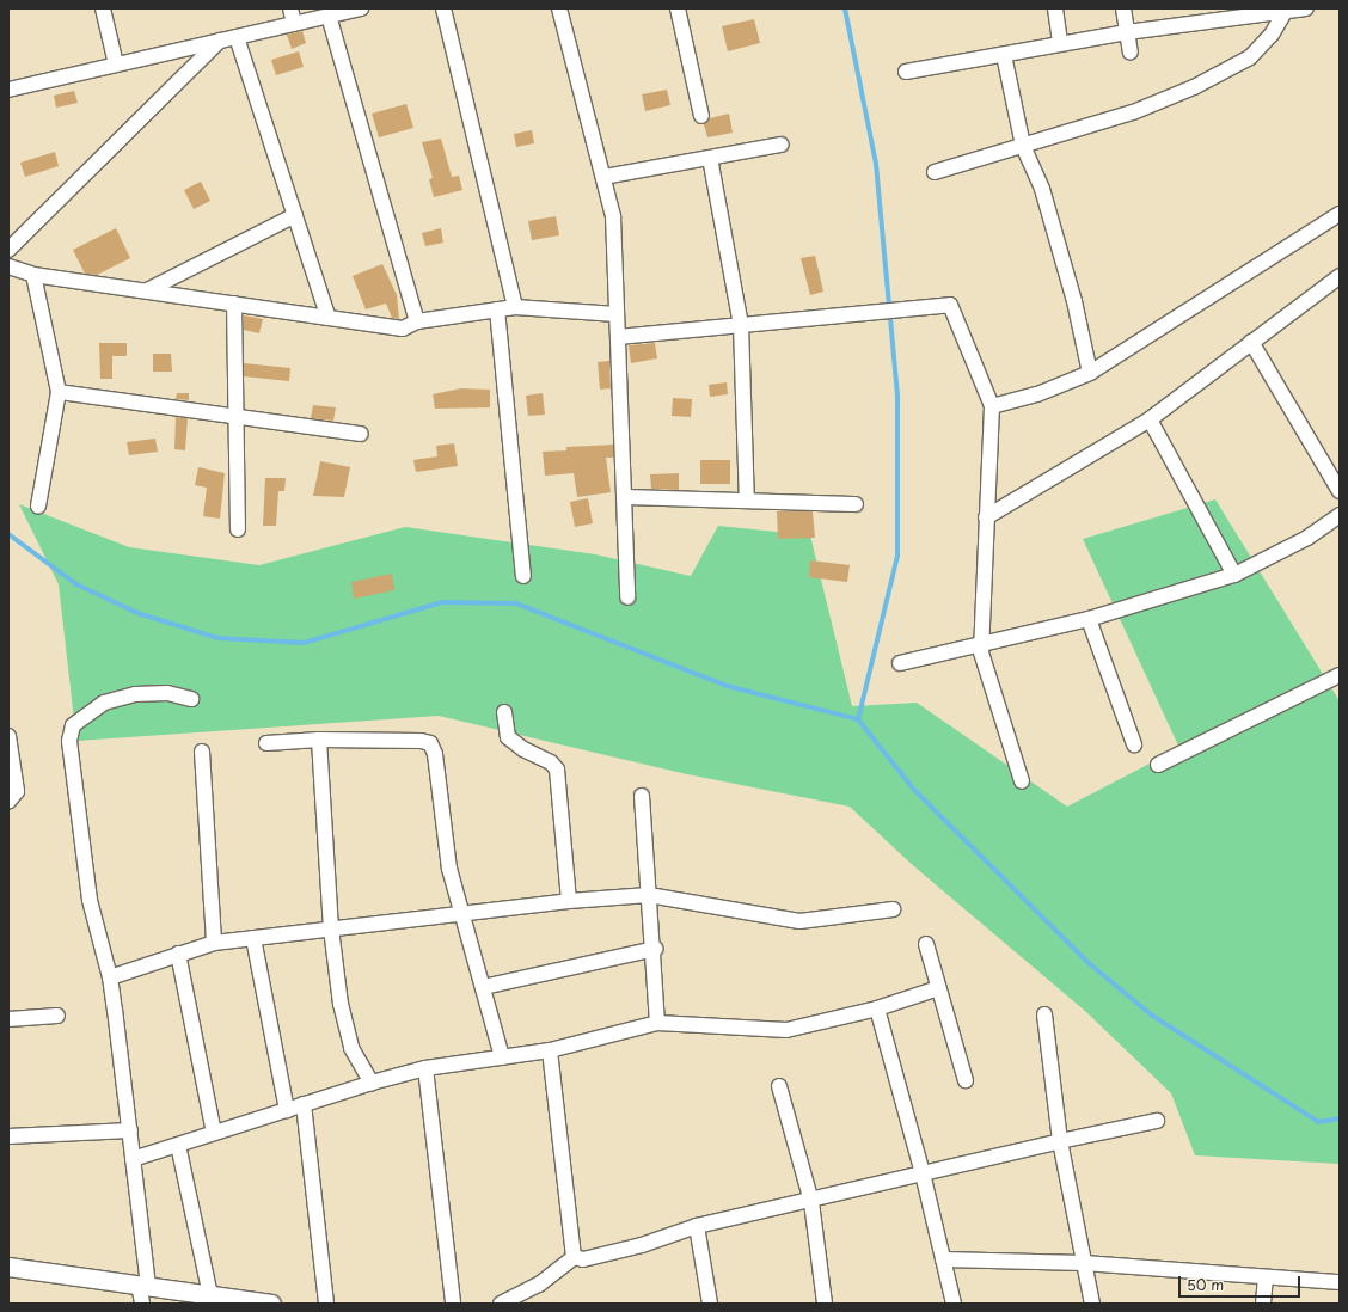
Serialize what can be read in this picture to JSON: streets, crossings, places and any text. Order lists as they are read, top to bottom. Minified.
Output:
{"scale_bar":"50 m"}
